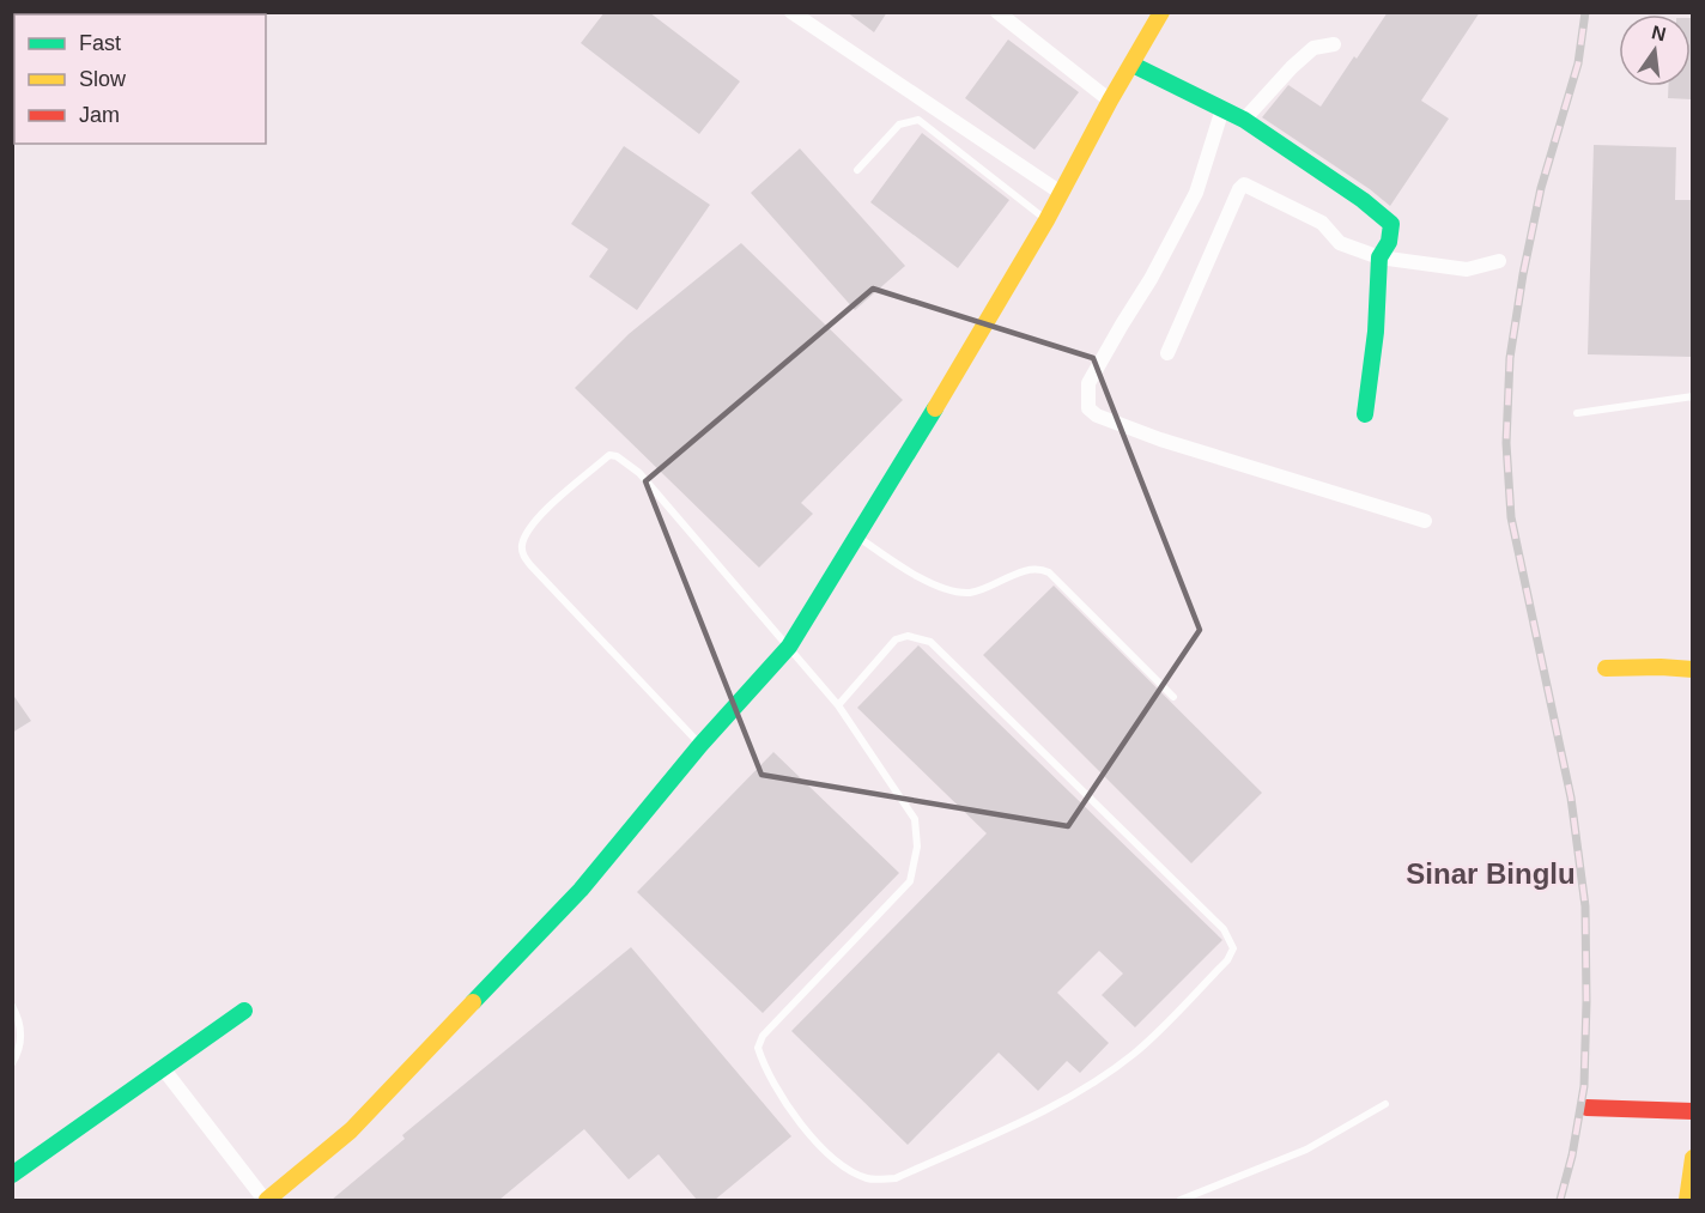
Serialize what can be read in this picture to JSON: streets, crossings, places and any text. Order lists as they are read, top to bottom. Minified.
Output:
{"districts":["Sinar Binglu"],"legend":["Fast","Slow","Jam"],"north":"top"}
